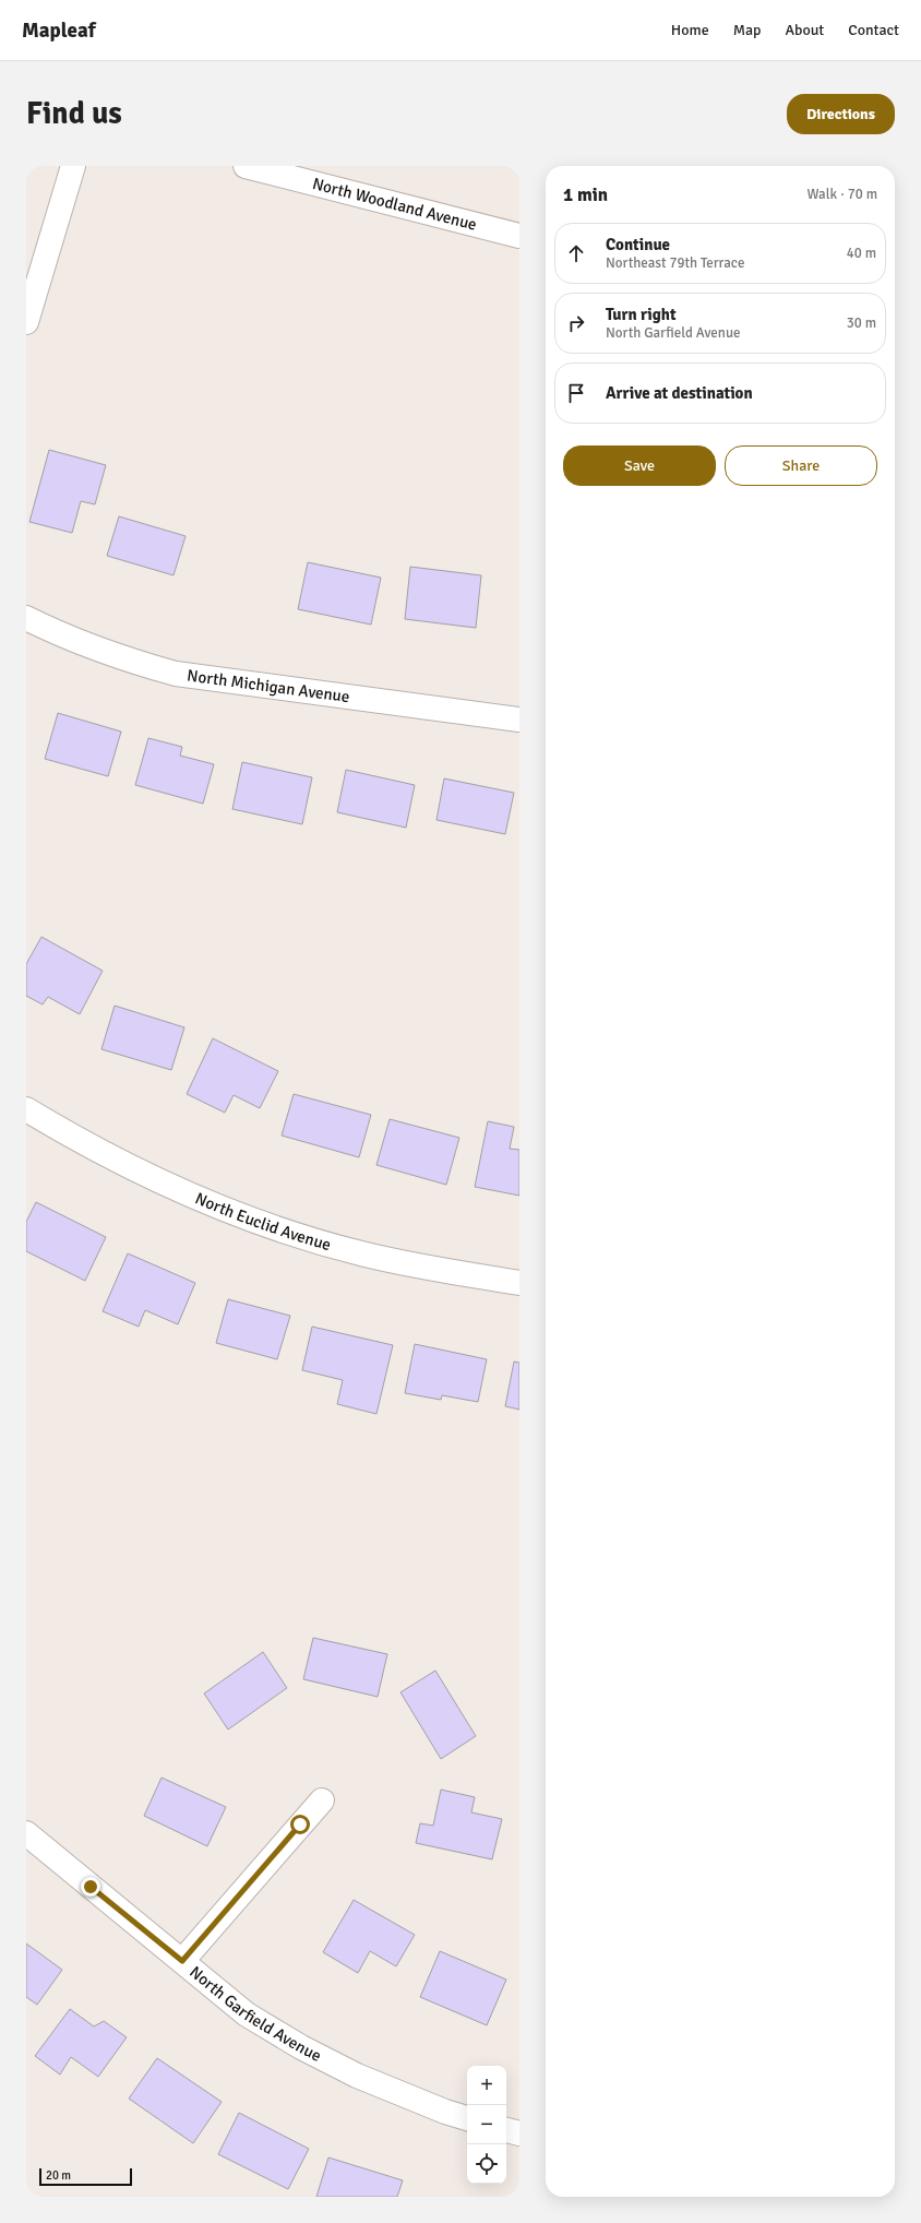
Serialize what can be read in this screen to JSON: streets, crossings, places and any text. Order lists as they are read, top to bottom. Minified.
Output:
{"streets":{"street":["North Woodland Avenue","North Michigan Avenue","North Euclid Avenue","North Garfield Avenue"]},"scale_bar":"20 m","page":{"header":"Mapleaf","nav":["Home","Map","About","Contact"],"buttons":["Directions",["Save","Share"]],"title":"Find us","heading":["1 min","Walk · 70 m"],"list":[["Continue","Northeast 79th Terrace","40 m"],["Turn right","North Garfield Avenue","30 m"],"Arrive at destination"],"map_buttons":["+","−"],"scale":"20 m"}}
